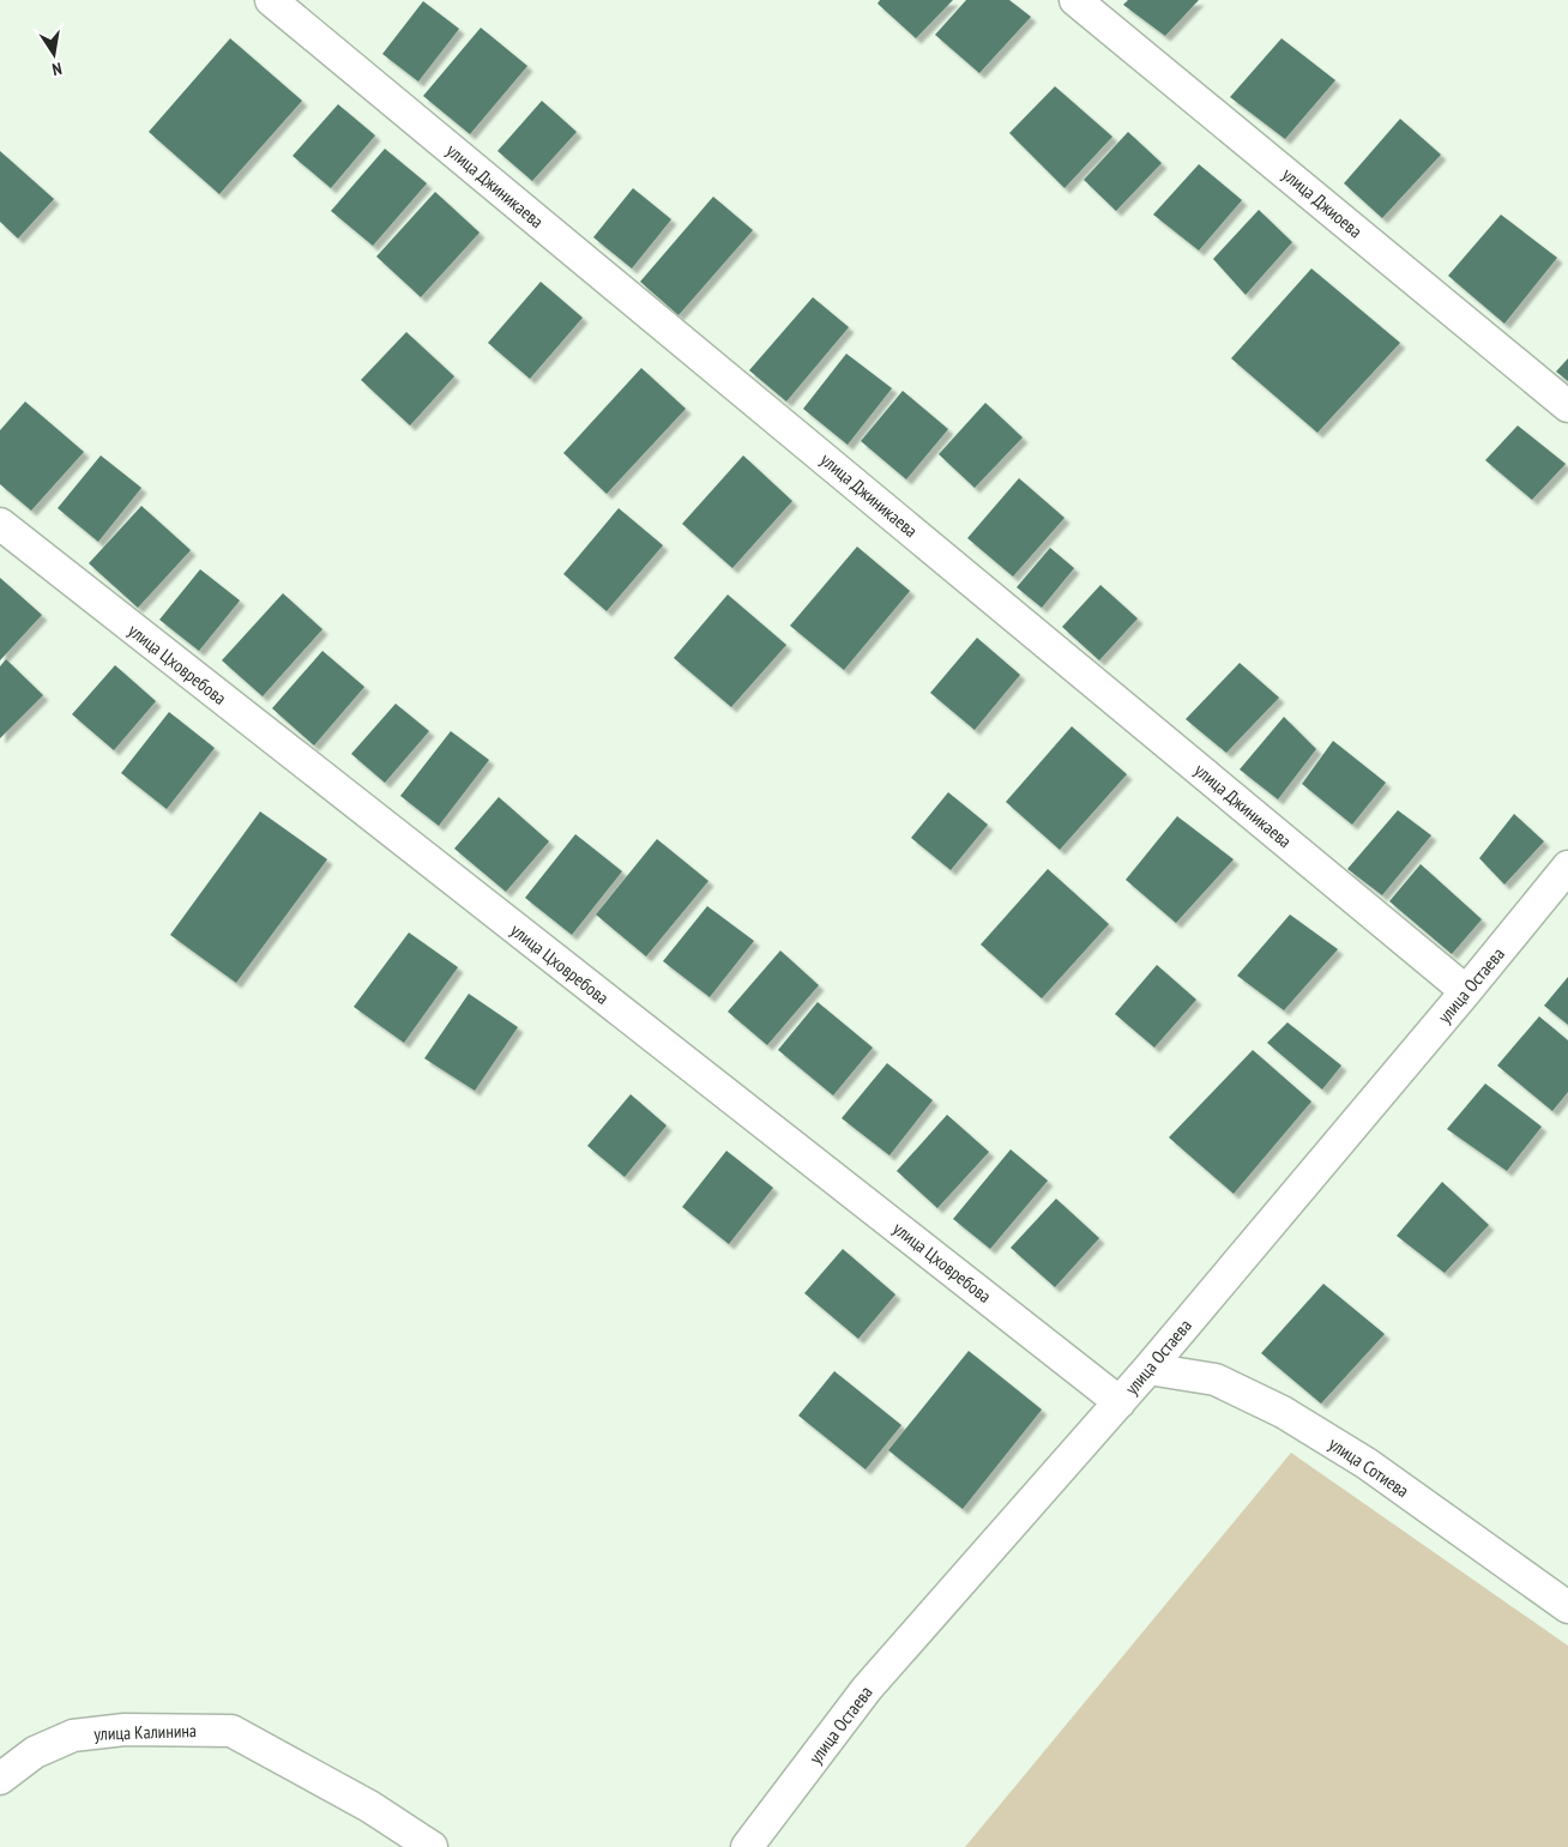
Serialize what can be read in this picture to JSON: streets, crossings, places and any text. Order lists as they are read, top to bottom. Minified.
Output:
{"streets":{"street":["улица Джиникаева","улица Джиоева","улица Цховребова","улица Остаева","улица Сотиева","улица Калинина"]},"crossings":[["улица Джиникаева","улица Остаева"],["улица Цховребова","улица Остаева"],["улица Остаева","улица Сотиева"]],"north":"bottom"}
